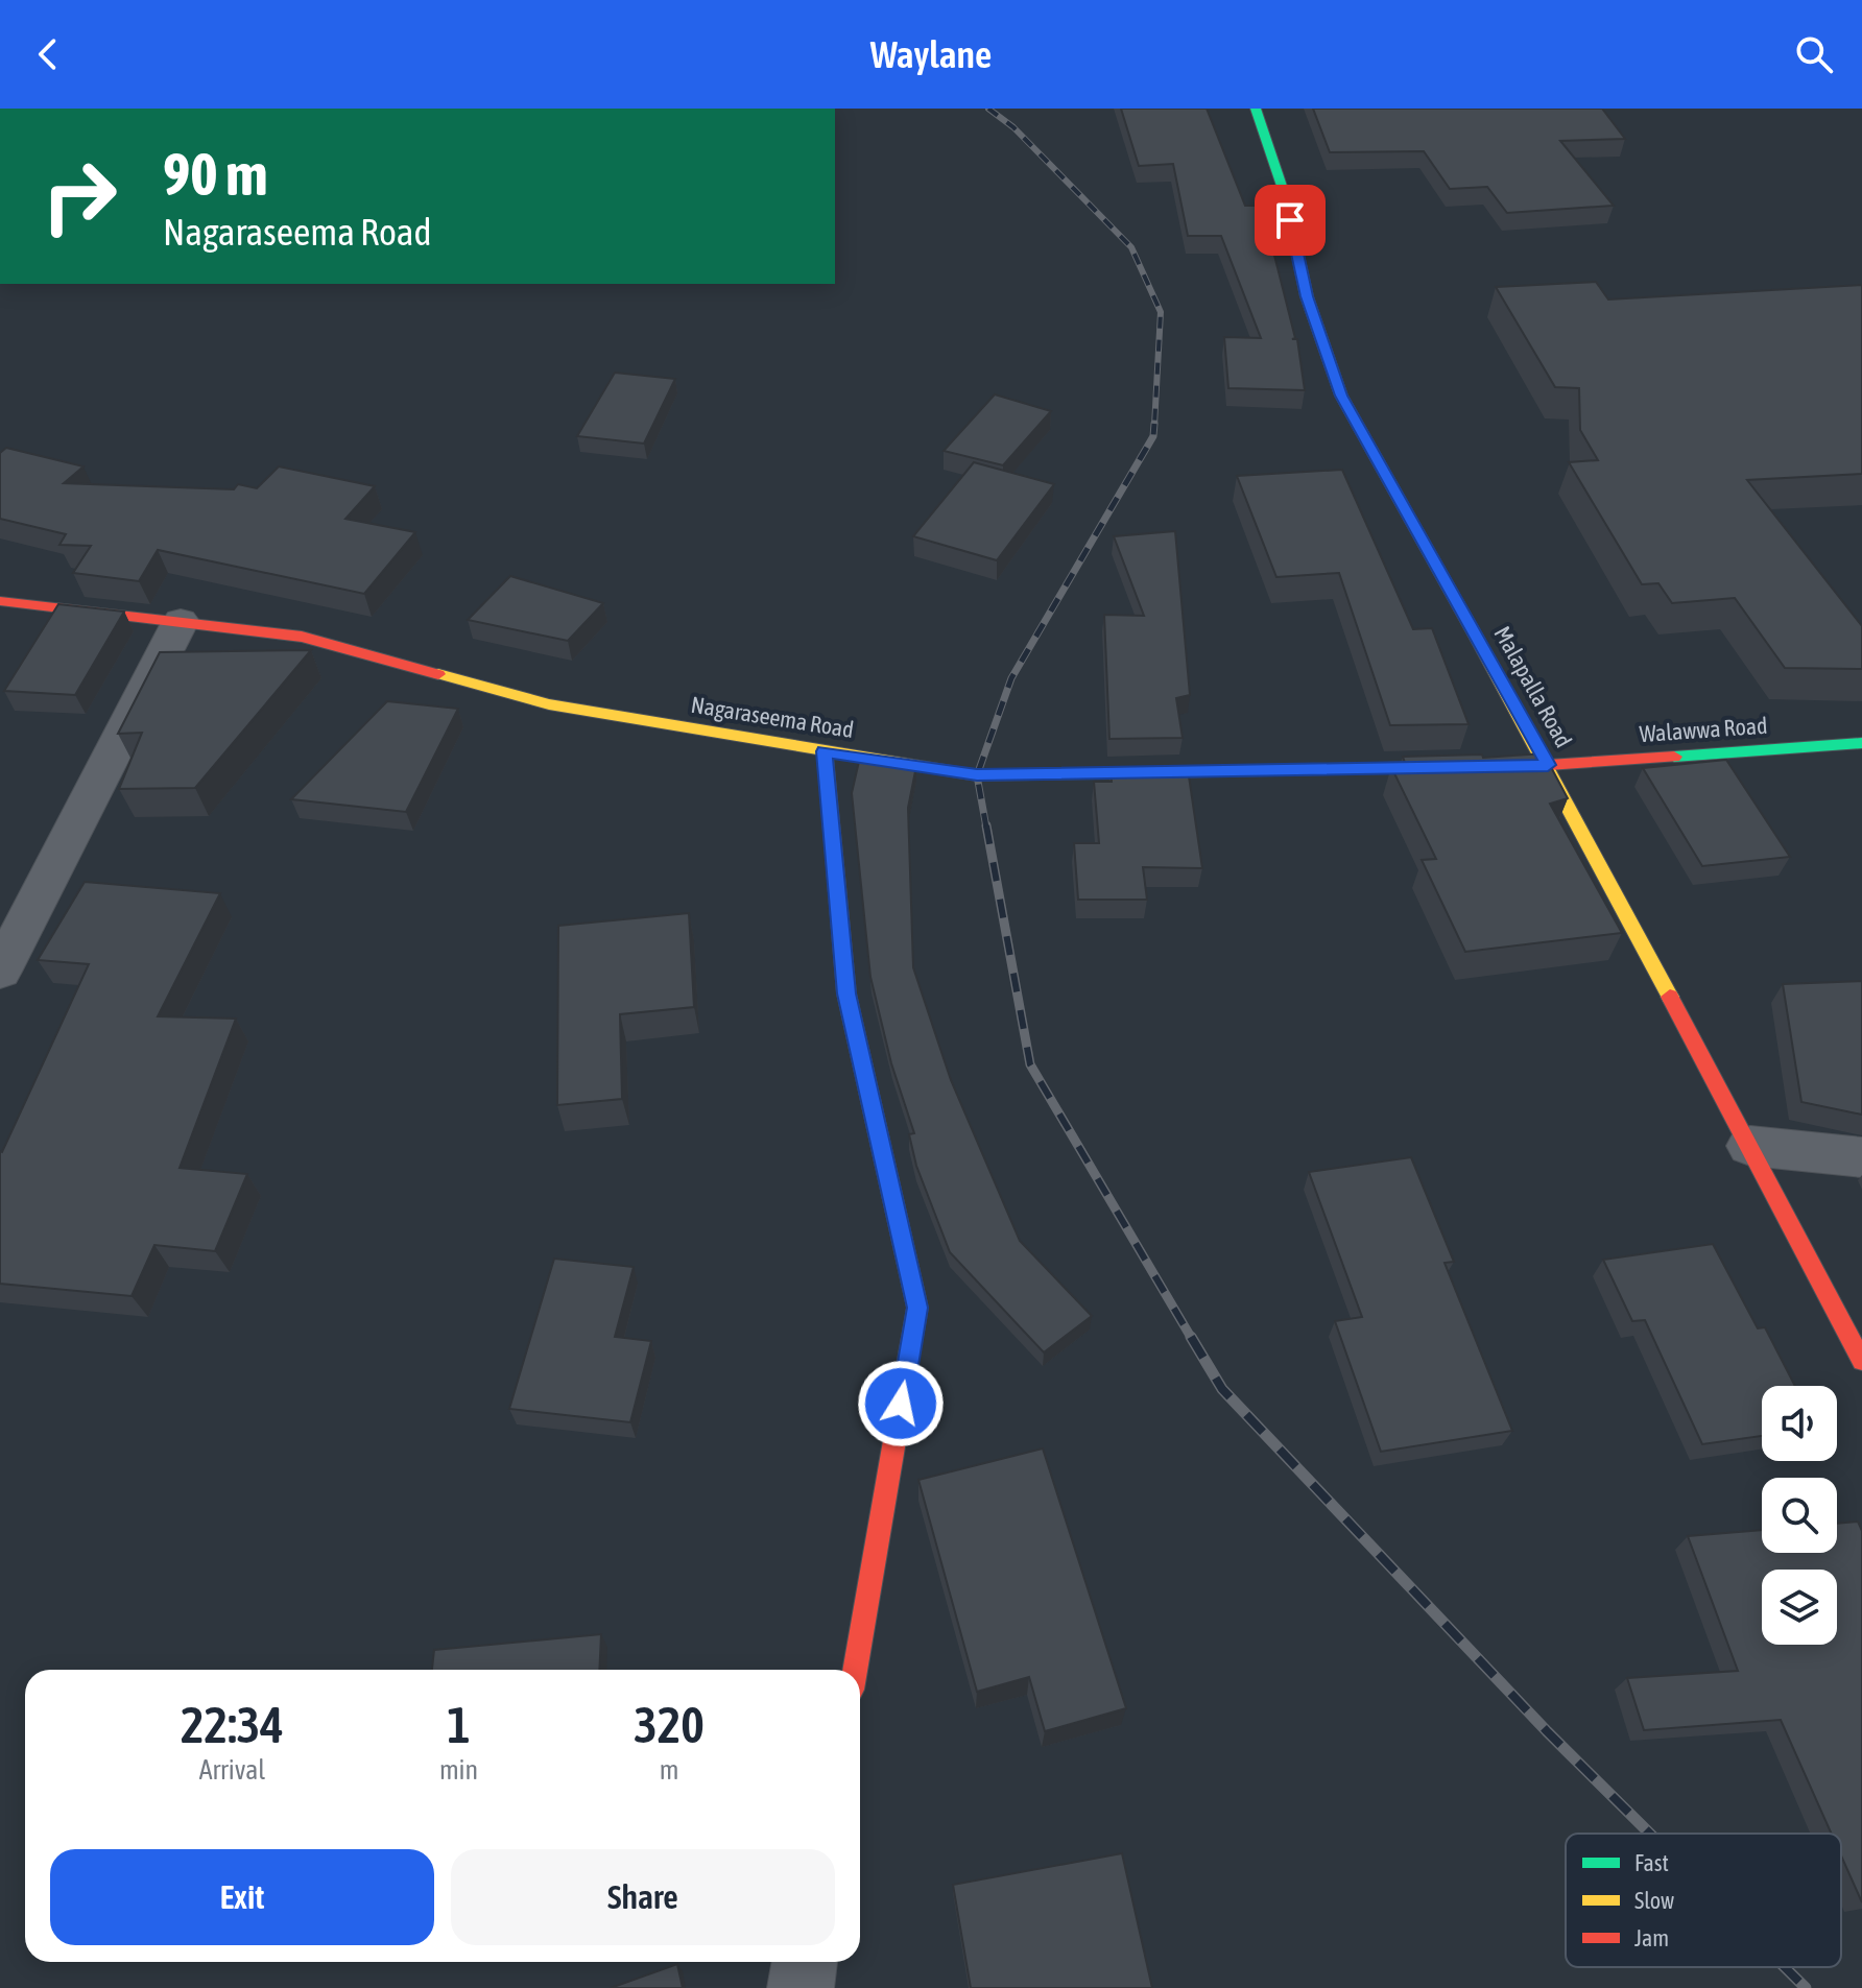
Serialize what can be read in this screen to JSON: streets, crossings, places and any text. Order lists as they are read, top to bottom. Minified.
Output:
{"streets":{"street":["Malapalla Road","Nagaraseema Road","Walawwa Road"]},"crossings":[["Malapalla Road","Nagaraseema Road"],["Malapalla Road","Walawwa Road"],["Nagaraseema Road","Walawwa Road"]],"legend":["Fast","Slow","Jam"],"page":{"header":"Waylane","turn":["90 m","Nagaraseema Road"],"eta":["22:34","Arrival","1","min","320","m"],"buttons":["Exit","Share"]}}
